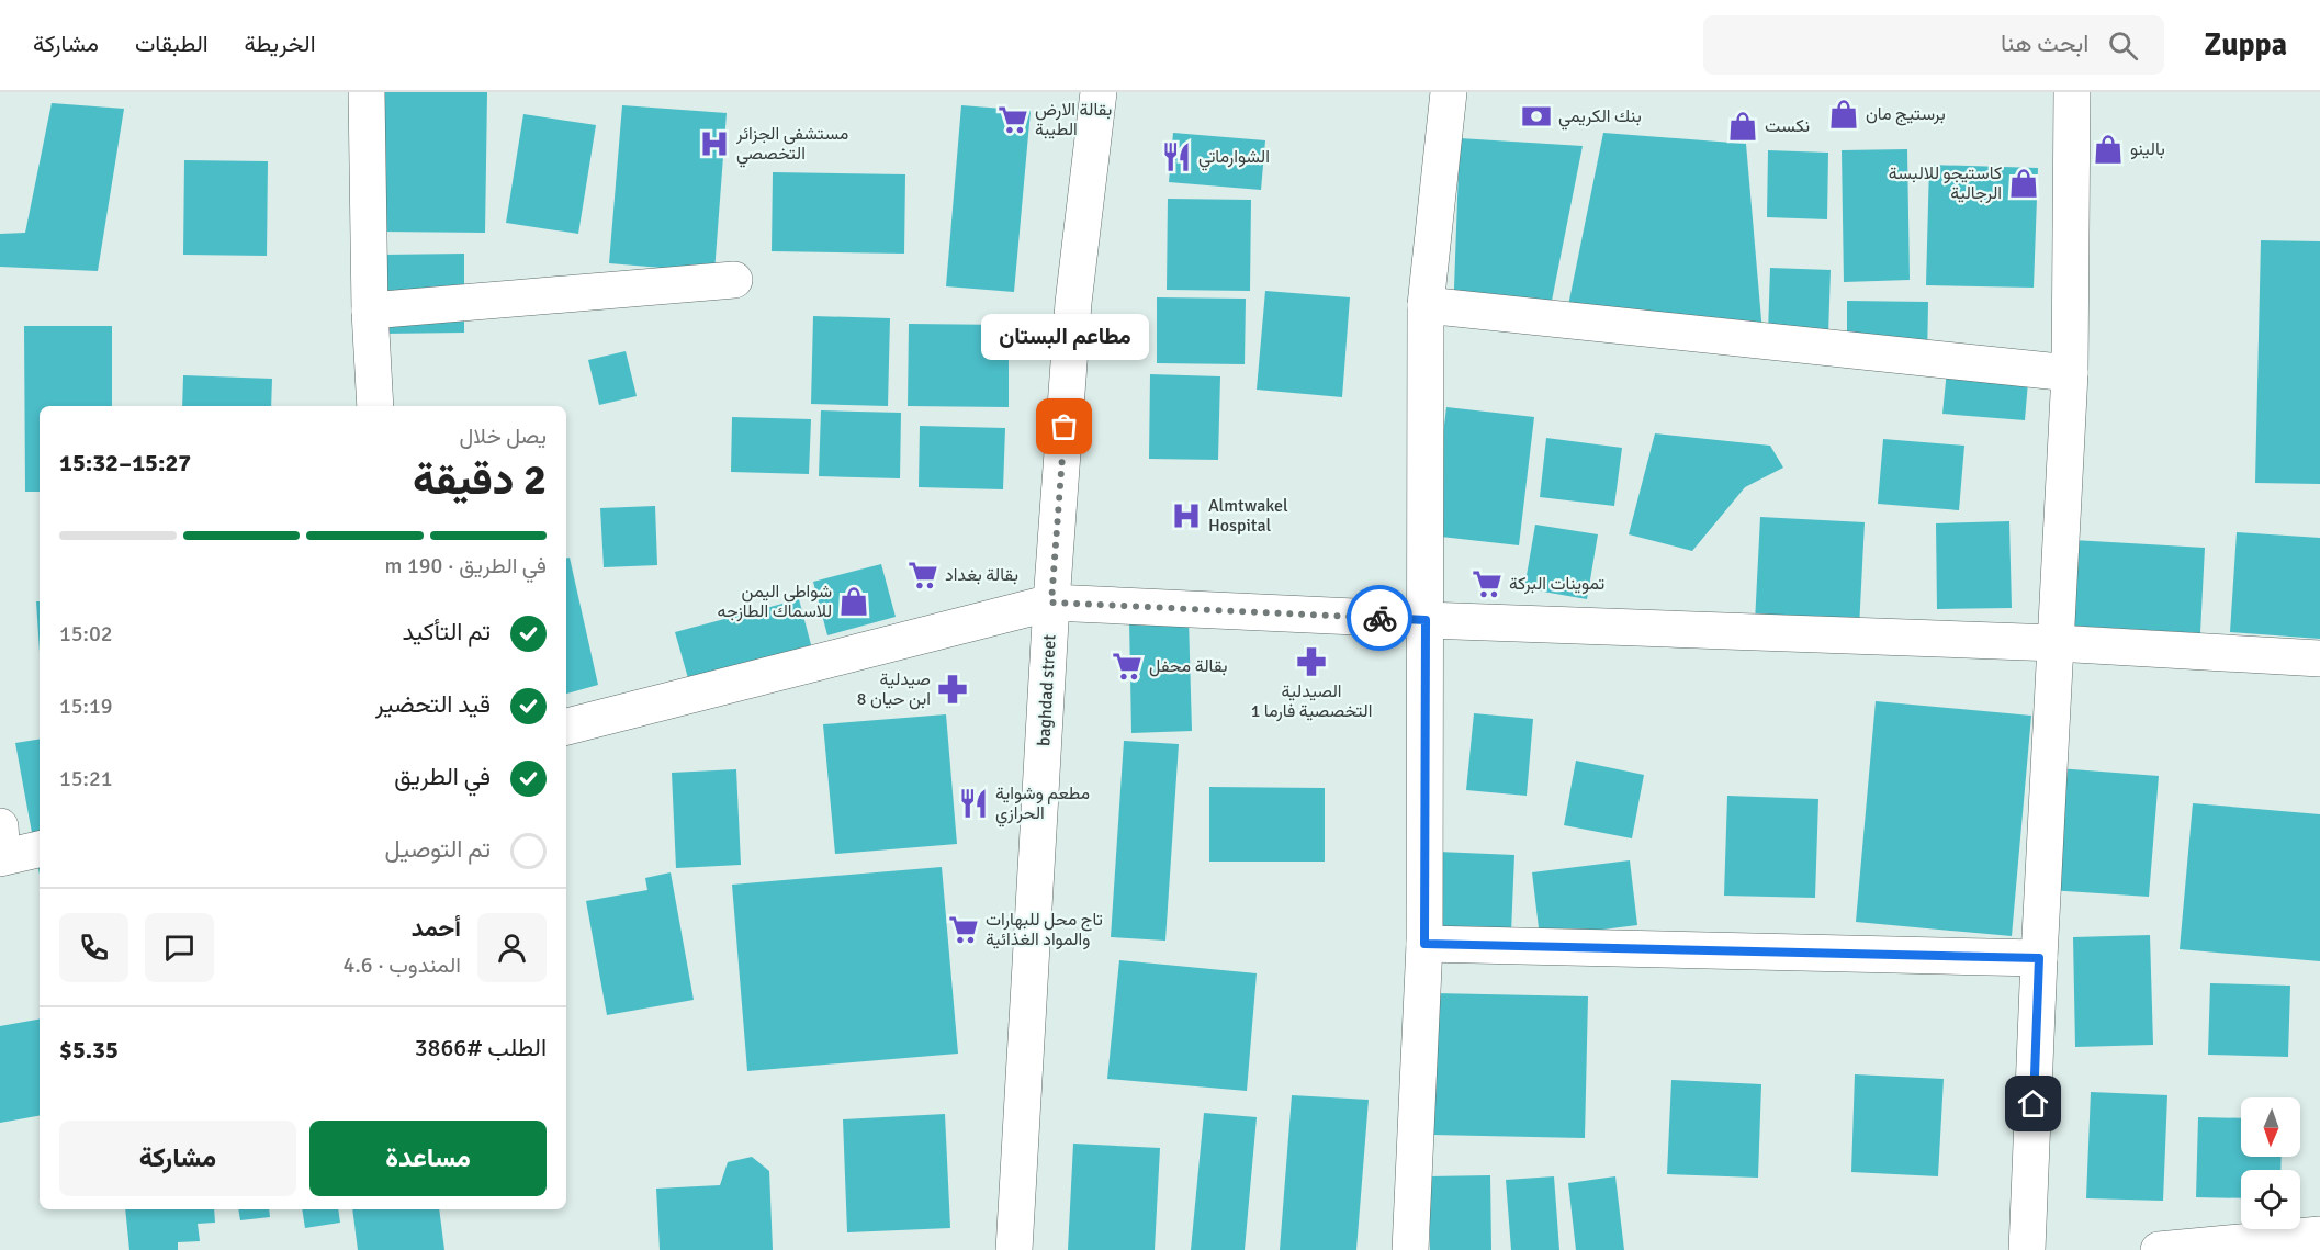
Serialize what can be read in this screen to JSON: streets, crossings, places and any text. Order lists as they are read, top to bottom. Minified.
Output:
{"streets":{"street":["baghdad street"]},"places":{"shop":["برستيج مان","نكست","بالينو","كاستيجو للالبسة الرجالية","شواطى اليمن للاسماك الطازجه"],"bank":["بنك الكريمي"],"supermarket":["بقالة الارض الطيبة","بقالة بغداد","تموينات البركة","بقالة محفل","تاج محل للبهارات والمواد الغذائية"],"hospital":["مستشفى الجزائر التخصصي","Almtwakel Hospital"],"restaurant":["الشوارماتي","مطعم وشواية الحرازي"],"other":["مطاعم البستان"],"pharmacy":["الصيدلية التخصصية فارما 1","صيدلية ابن حيان 8"]},"north":"bottom","page":{"header":"Zuppa","search":"ابحث هنا","nav":["الخريطة","الطبقات","مشاركة"],"bubble":"مطاعم البستان","heading":["2 دقيقة","يصل خلال","15:27–15:32"],"panel":["أحمد","المندوب · 4.6","الطلب #3866","$5.35"],"bar":"في الطريق · 190 m","list":[["تم التأكيد","15:02"],["قيد التحضير","15:19"],["في الطريق","15:21"],"تم التوصيل"],"buttons":["مساعدة","مشاركة"]}}
